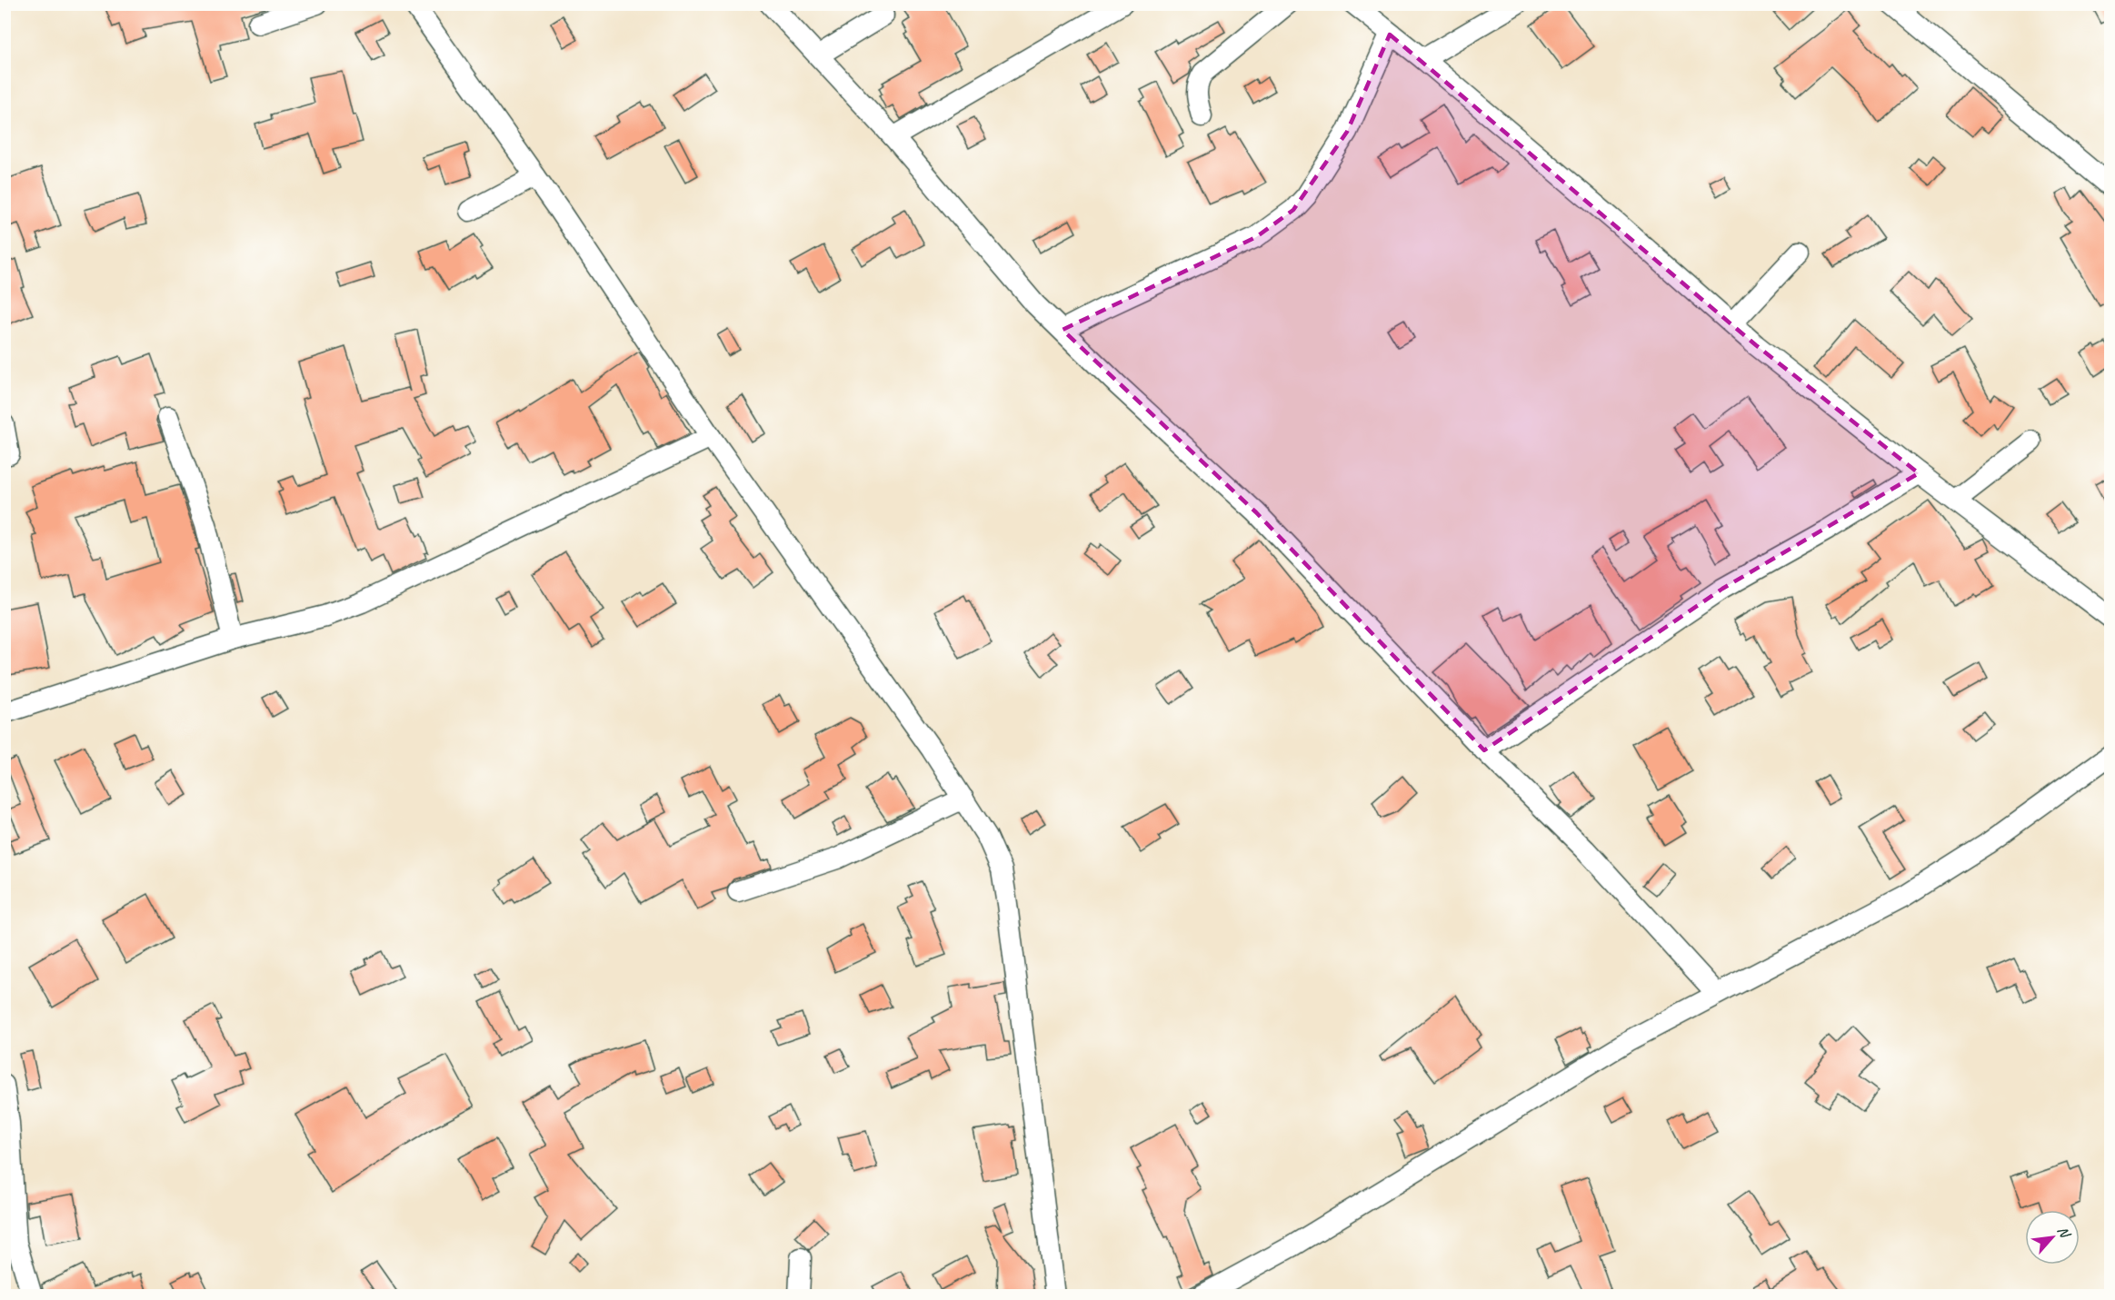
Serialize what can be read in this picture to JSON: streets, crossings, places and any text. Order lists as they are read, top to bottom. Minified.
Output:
{"north":"top right"}
